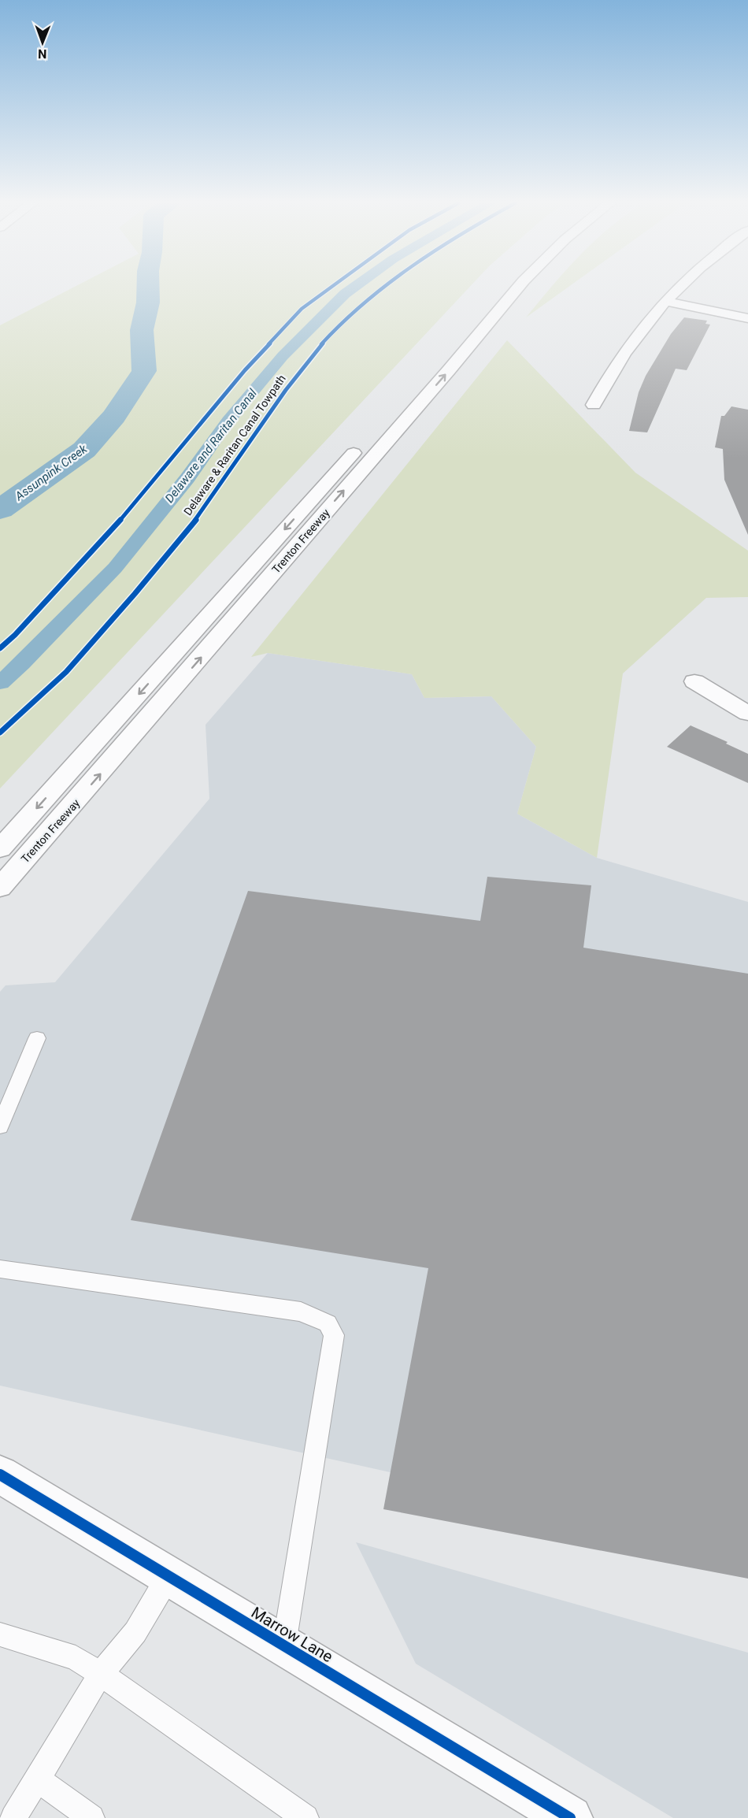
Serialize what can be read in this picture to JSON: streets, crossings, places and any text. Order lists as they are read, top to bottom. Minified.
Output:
{"streets":{"main road":["Trenton Freeway","Marrow Lane"],"cycle path":["Delaware & Raritan Canal Towpath"]},"water":["Delaware and Raritan Canal","Assunpink Creek"],"north":"bottom"}
